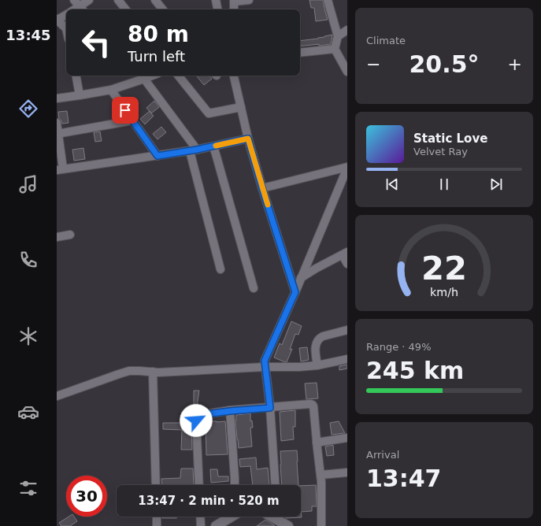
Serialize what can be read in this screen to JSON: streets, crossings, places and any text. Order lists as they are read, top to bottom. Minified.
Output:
{"page":{"tabs":"13:45","tile":["Climate",["Range · 49%","245 km"],["Arrival","13:47"]],"turn":["80 m","Turn left"],"heat":["−","20.5°","+"],"song":["Static Love","Velvet Ray"],"limit":"30","trip":"13:47 · 2 min · 520 m","gauge":["22","km/h"]}}
